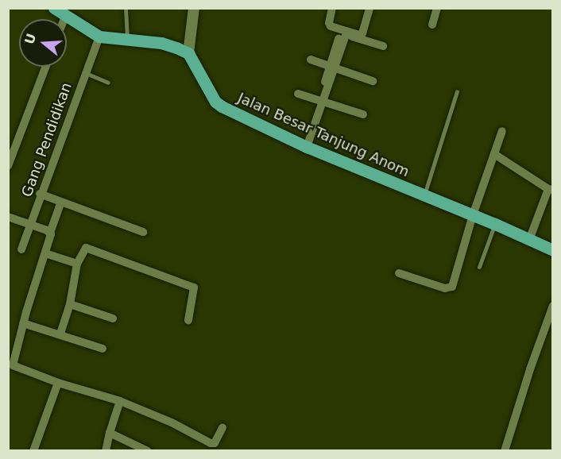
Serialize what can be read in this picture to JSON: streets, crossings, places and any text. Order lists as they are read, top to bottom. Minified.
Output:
{"streets":{"main road":["Jalan Besar Tanjung Anom"],"street":["Gang Pendidikan"]},"north":"left"}
